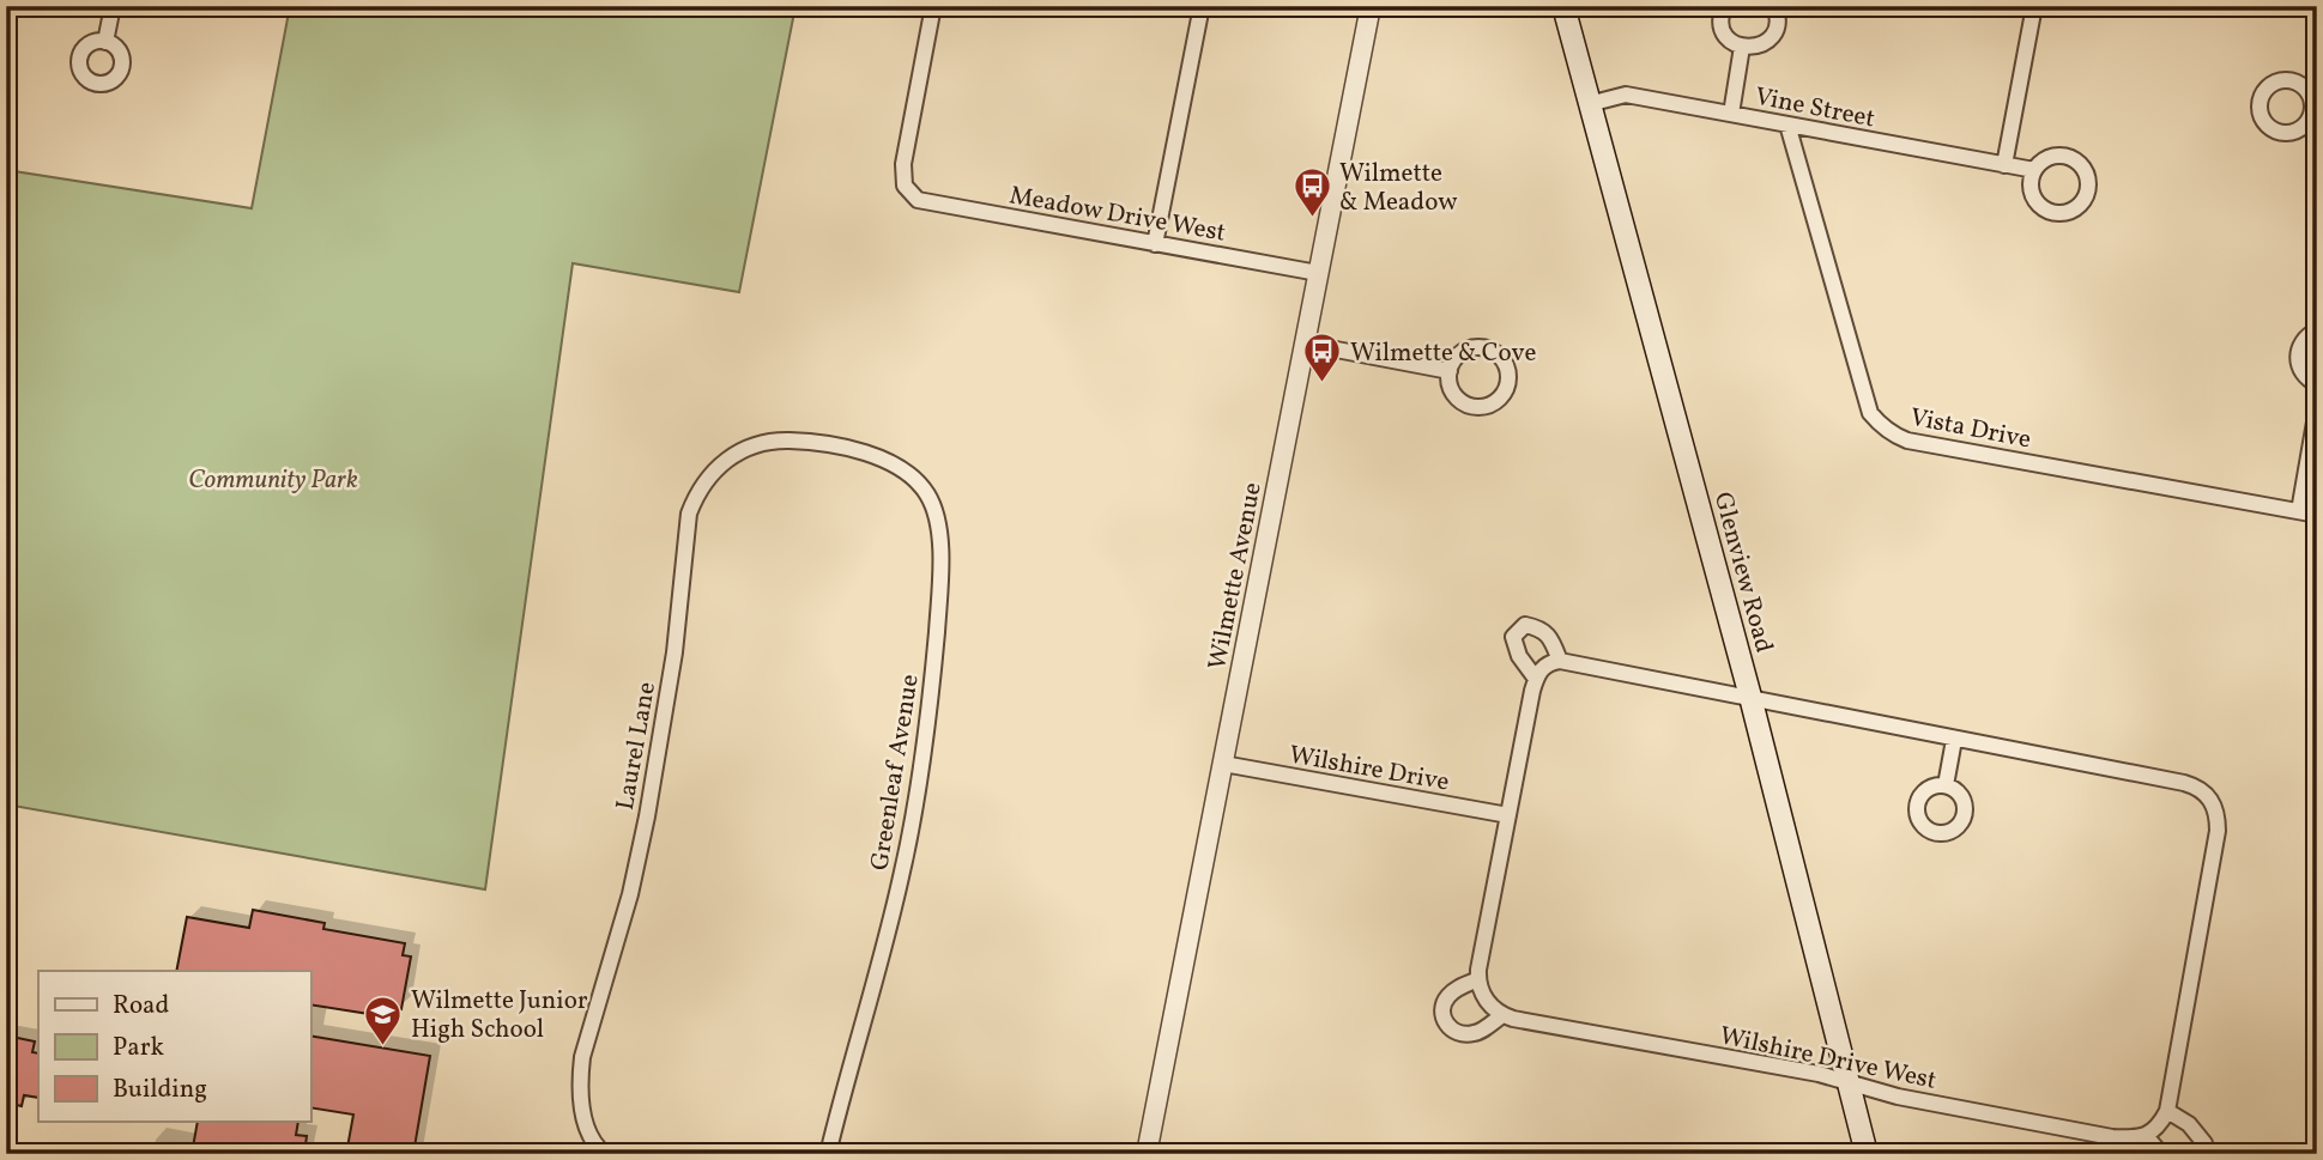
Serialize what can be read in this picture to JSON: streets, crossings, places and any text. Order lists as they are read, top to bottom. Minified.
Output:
{"streets":{"main road":["Glenview Road"],"street":["Vine Street","Meadow Drive West","Vista Drive","Wilmette Avenue","Laurel Lane","Wilshire Drive","Greenleaf Avenue","Wilshire Drive West"]},"crossings":[["Vine Street","Vista Drive"],["Vine Street","Glenview Road"],["Meadow Drive West","Wilmette Avenue"],["Glenview Road","Wilshire Drive West"],["Wilmette Avenue","Wilshire Drive"],["Laurel Lane","Greenleaf Avenue"]],"parks":["Community Park"],"places":{"bus stop":["Wilmette & Meadow","Wilmette & Cove"],"school or university":["Wilmette Junior High School"]},"legend":["Road","Park","Building"]}
